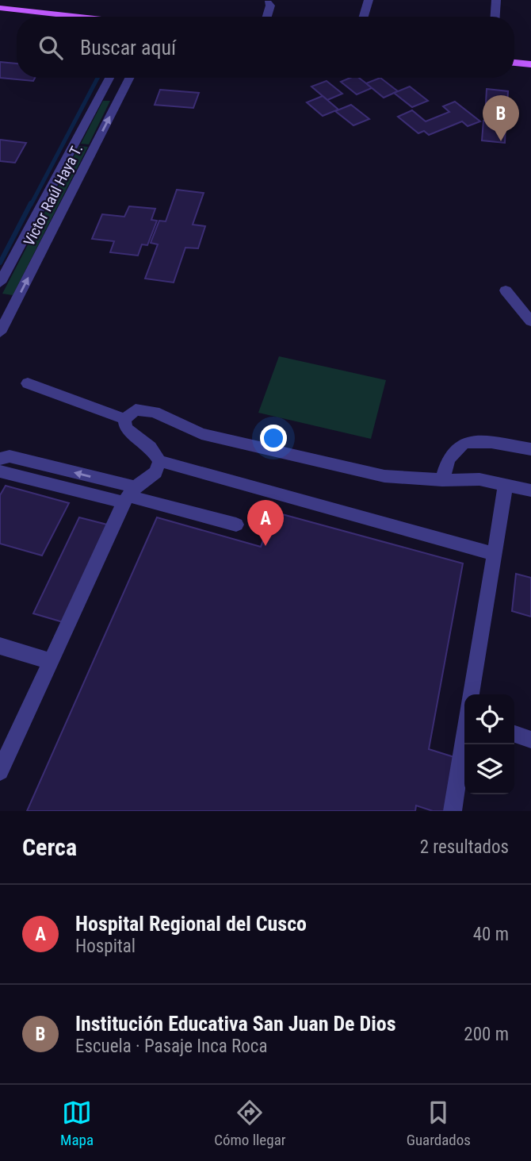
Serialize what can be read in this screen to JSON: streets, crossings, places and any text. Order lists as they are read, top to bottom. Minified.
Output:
{"streets":{"street":["Victor Raúl Haya T."]},"page":{"search":"Buscar aquí","pins":["B","A"],"heading":["Cerca","2 resultados"],"list":[{"mark":"A","name":"Hospital Regional del Cusco","note":"Hospital","value":"40 m"},{"mark":"B","name":"Institución Educativa San Juan De Dios","note":"Escuela · Pasaje Inca Roca","value":"200 m"}],"nav":["Mapa","Cómo llegar","Guardados"]}}
